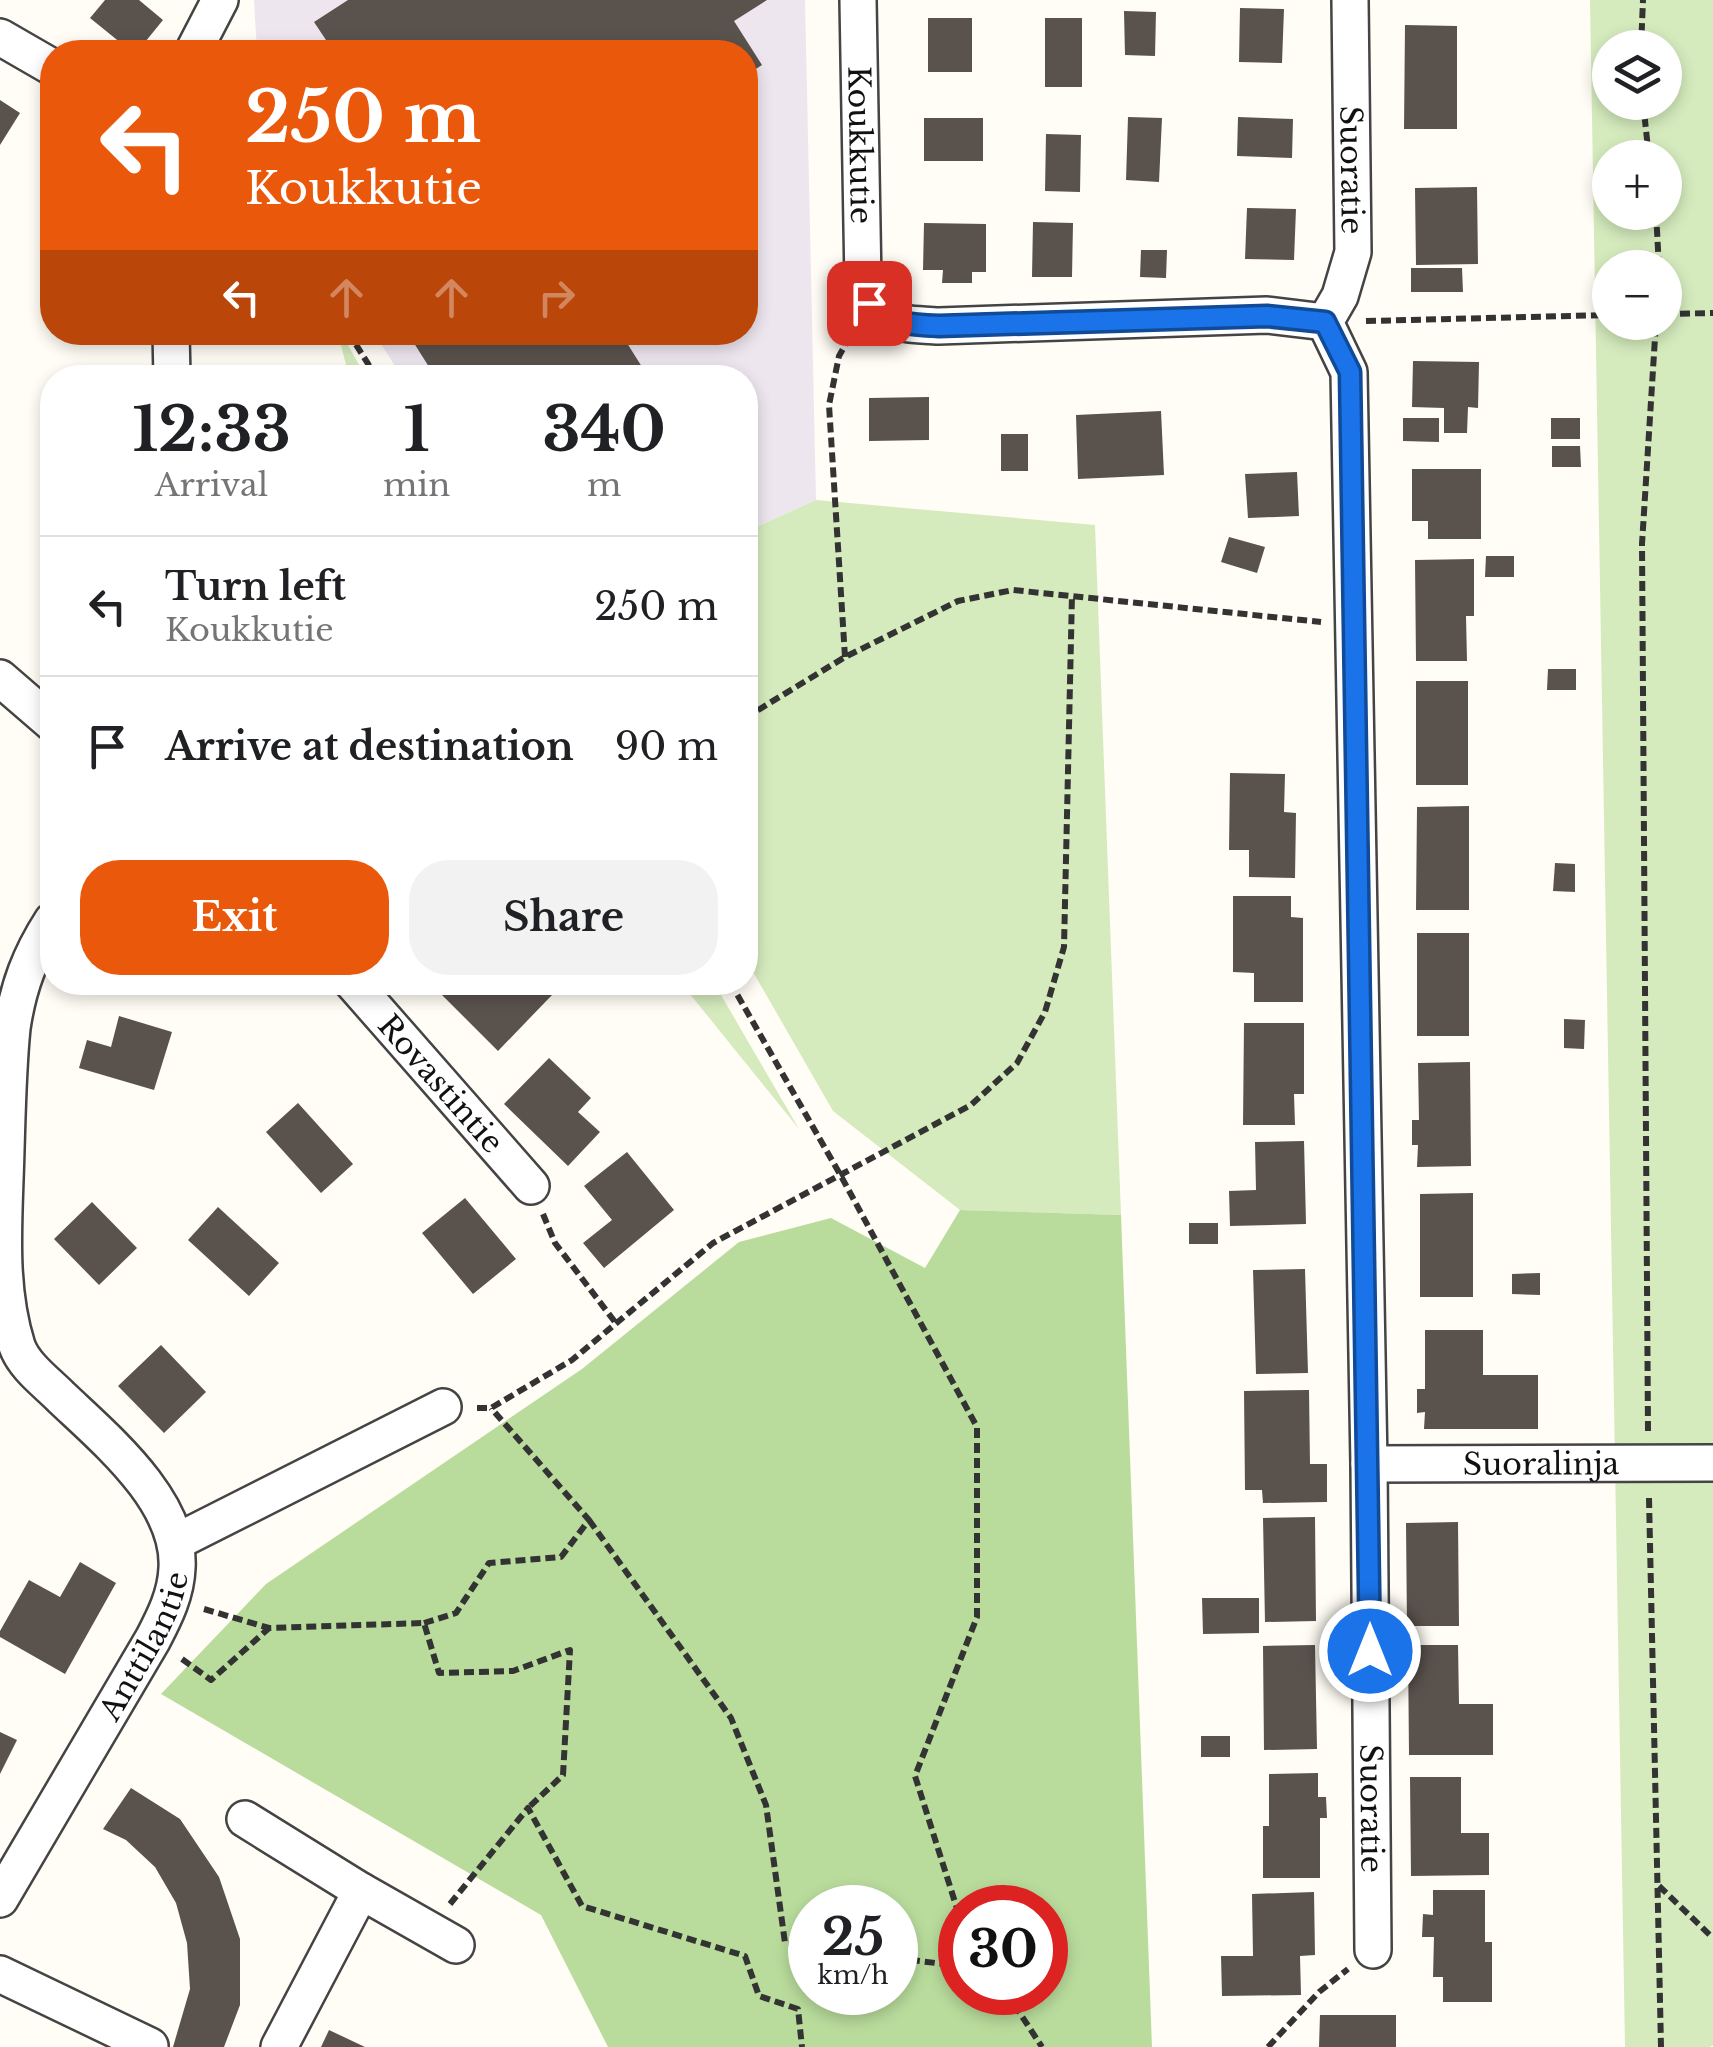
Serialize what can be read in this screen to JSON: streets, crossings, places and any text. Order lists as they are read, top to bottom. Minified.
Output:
{"streets":{"street":["Koukkutie","Suoratie","Rovastintie","Suoralinja","Anttilantie"]},"crossings":[["Koukkutie","Suoratie"],["Suoratie","Suoralinja"]],"page":{"map_buttons":["+","−"],"turn":["250 m","Koukkutie"],"eta":["12:33","Arrival","1","min","340","m"],"list":[{"name":"Turn left","note":"Koukkutie","value":"250 m"},{"name":"Arrive at destination","value":"90 m"}],"buttons":["Exit","Share"],"speed":"25 km/h","limit":"30"}}
